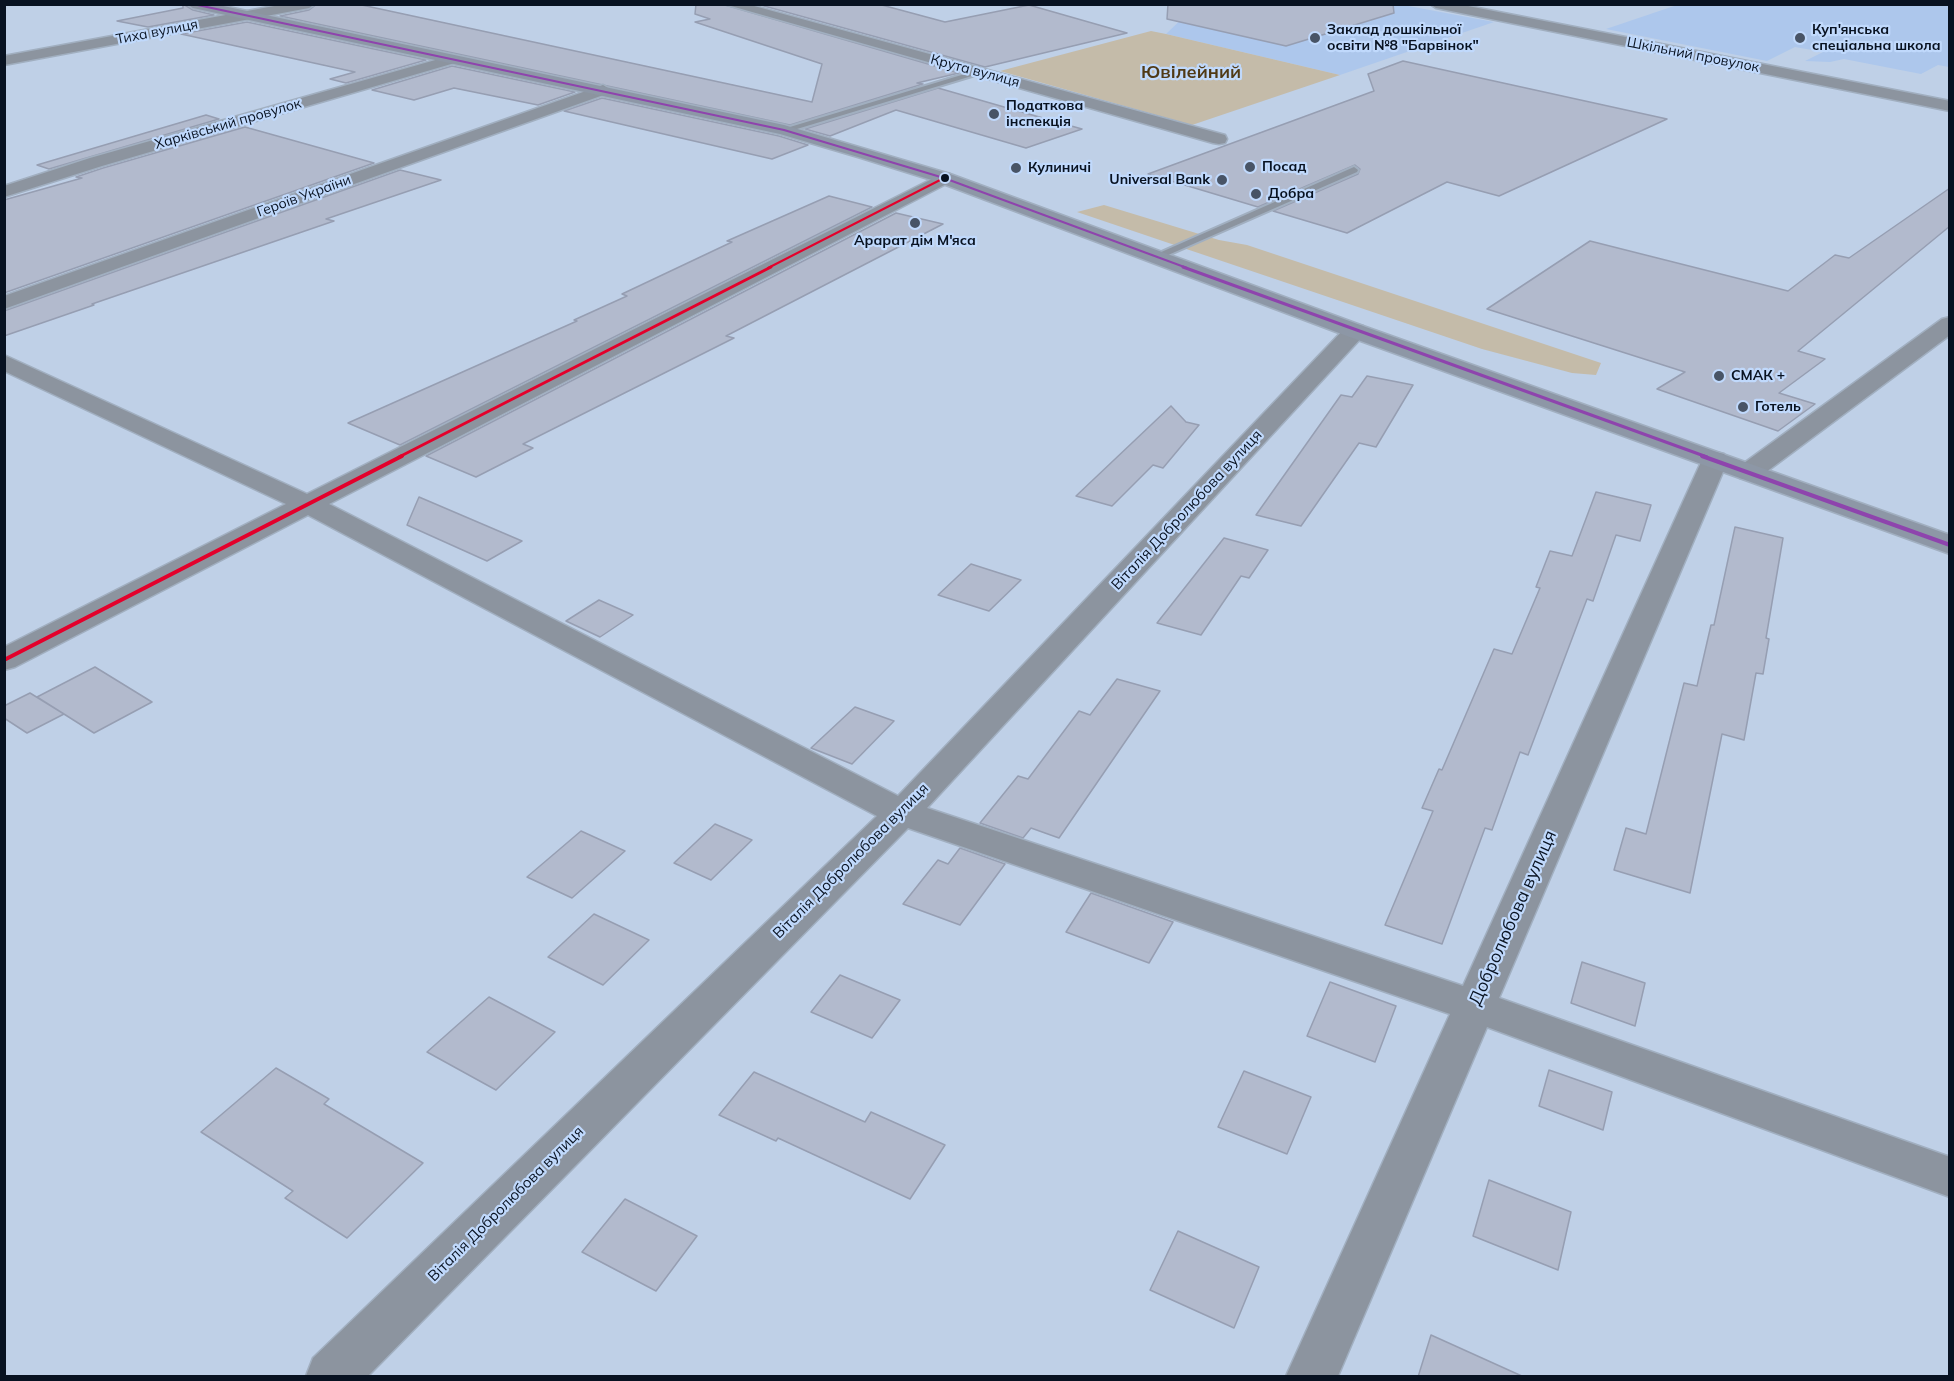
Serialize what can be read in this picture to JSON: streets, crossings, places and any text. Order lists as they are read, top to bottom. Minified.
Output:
{"streets":{"street":["Тиха вулиця","Шкільний провулок","Крута вулиця","Харківський провулок","Героїв України","Віталія Добролюбова вулиця","Добролюбова вулиця"]},"districts":["Ювілейний"],"places":["Заклад дошкільної освіти №8 \"Барвінок\"","Куп'янська спеціальна школа","Податкова інспекція","Посад","Кулиничі","Universal Bank","Добра","Арарат дім М'яса","СМАК +","Готель"]}
